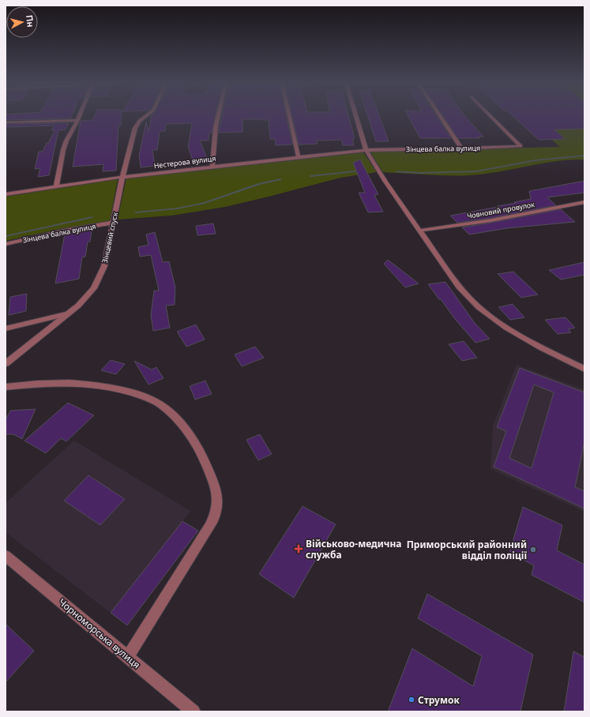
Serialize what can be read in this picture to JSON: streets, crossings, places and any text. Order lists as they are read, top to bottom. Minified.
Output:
{"streets":{"street":["Зінцева балка вулиця","Нестерова вулиця","Човновий провулок","Зінцевий спуск","Чорноморська вулиця"]},"crossings":[["Зінцева балка вулиця","Нестерова вулиця"],["Зінцева балка вулиця","Зінцевий спуск"],["Нестерова вулиця","Зінцевий спуск"]],"places":{"health":["Військово-медична служба"],"other":["Приморський районний відділ поліції","Струмок"]},"north":"right"}
